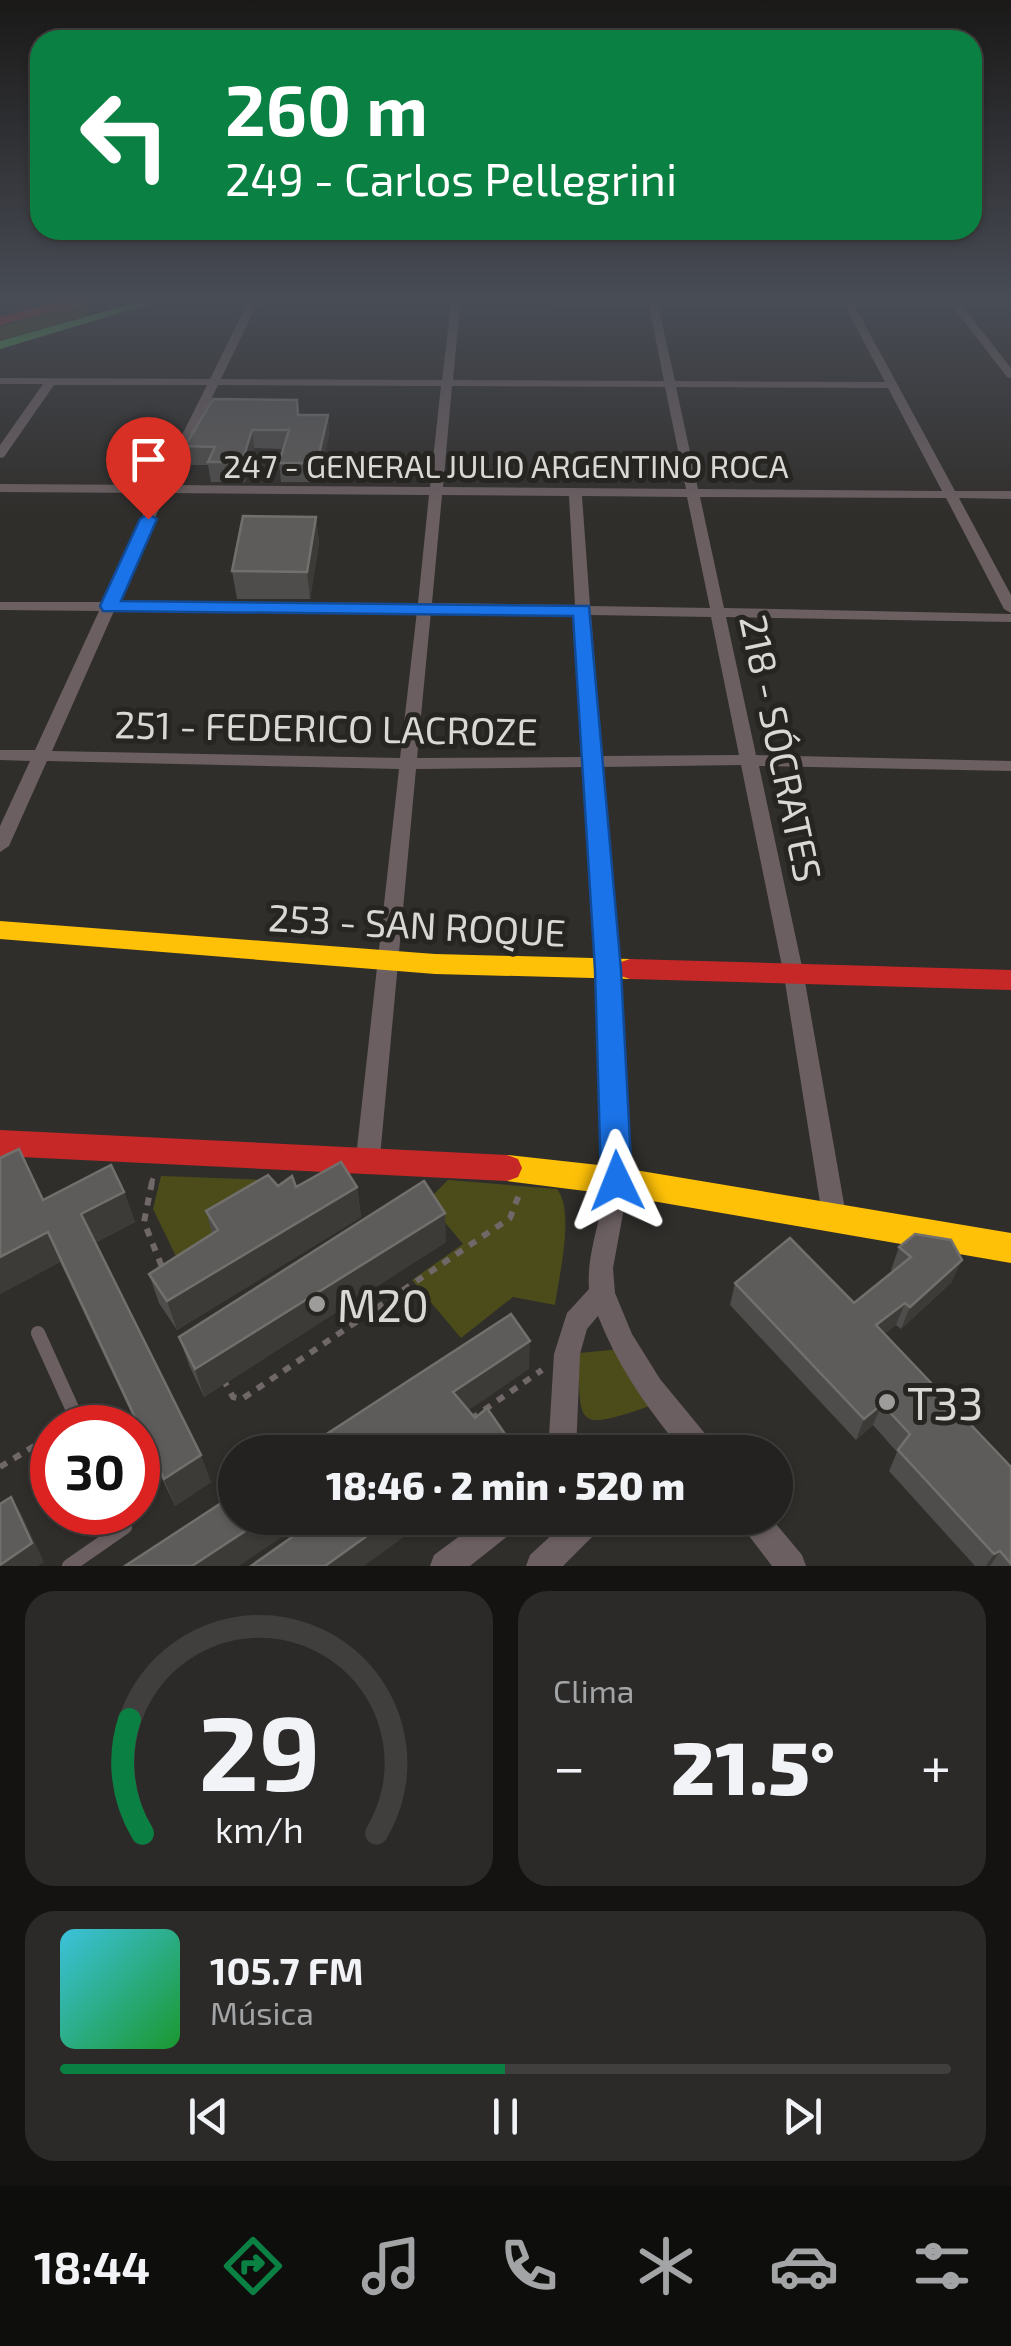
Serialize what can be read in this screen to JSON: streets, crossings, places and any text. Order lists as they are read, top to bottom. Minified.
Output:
{"streets":{"main road":["253 - SAN ROQUE"],"street":["247 - GENERAL JULIO ARGENTINO ROCA","251 - FEDERICO LACROZE","218 - SÓCRATES"]},"crossings":[["247 - GENERAL JULIO ARGENTINO ROCA","218 - SÓCRATES"],["251 - FEDERICO LACROZE","218 - SÓCRATES"],["218 - SÓCRATES","253 - SAN ROQUE"]],"places":["M20","T33"],"page":{"turn":["260 m","249 - Carlos Pellegrini"],"limit":"30","trip":"18:46 · 2 min · 520 m","tile":"Clima","heat":["−","21.5°","+"],"song":["105.7 FM","Música"],"tabs":"18:44","gauge":["29","km/h"]}}
